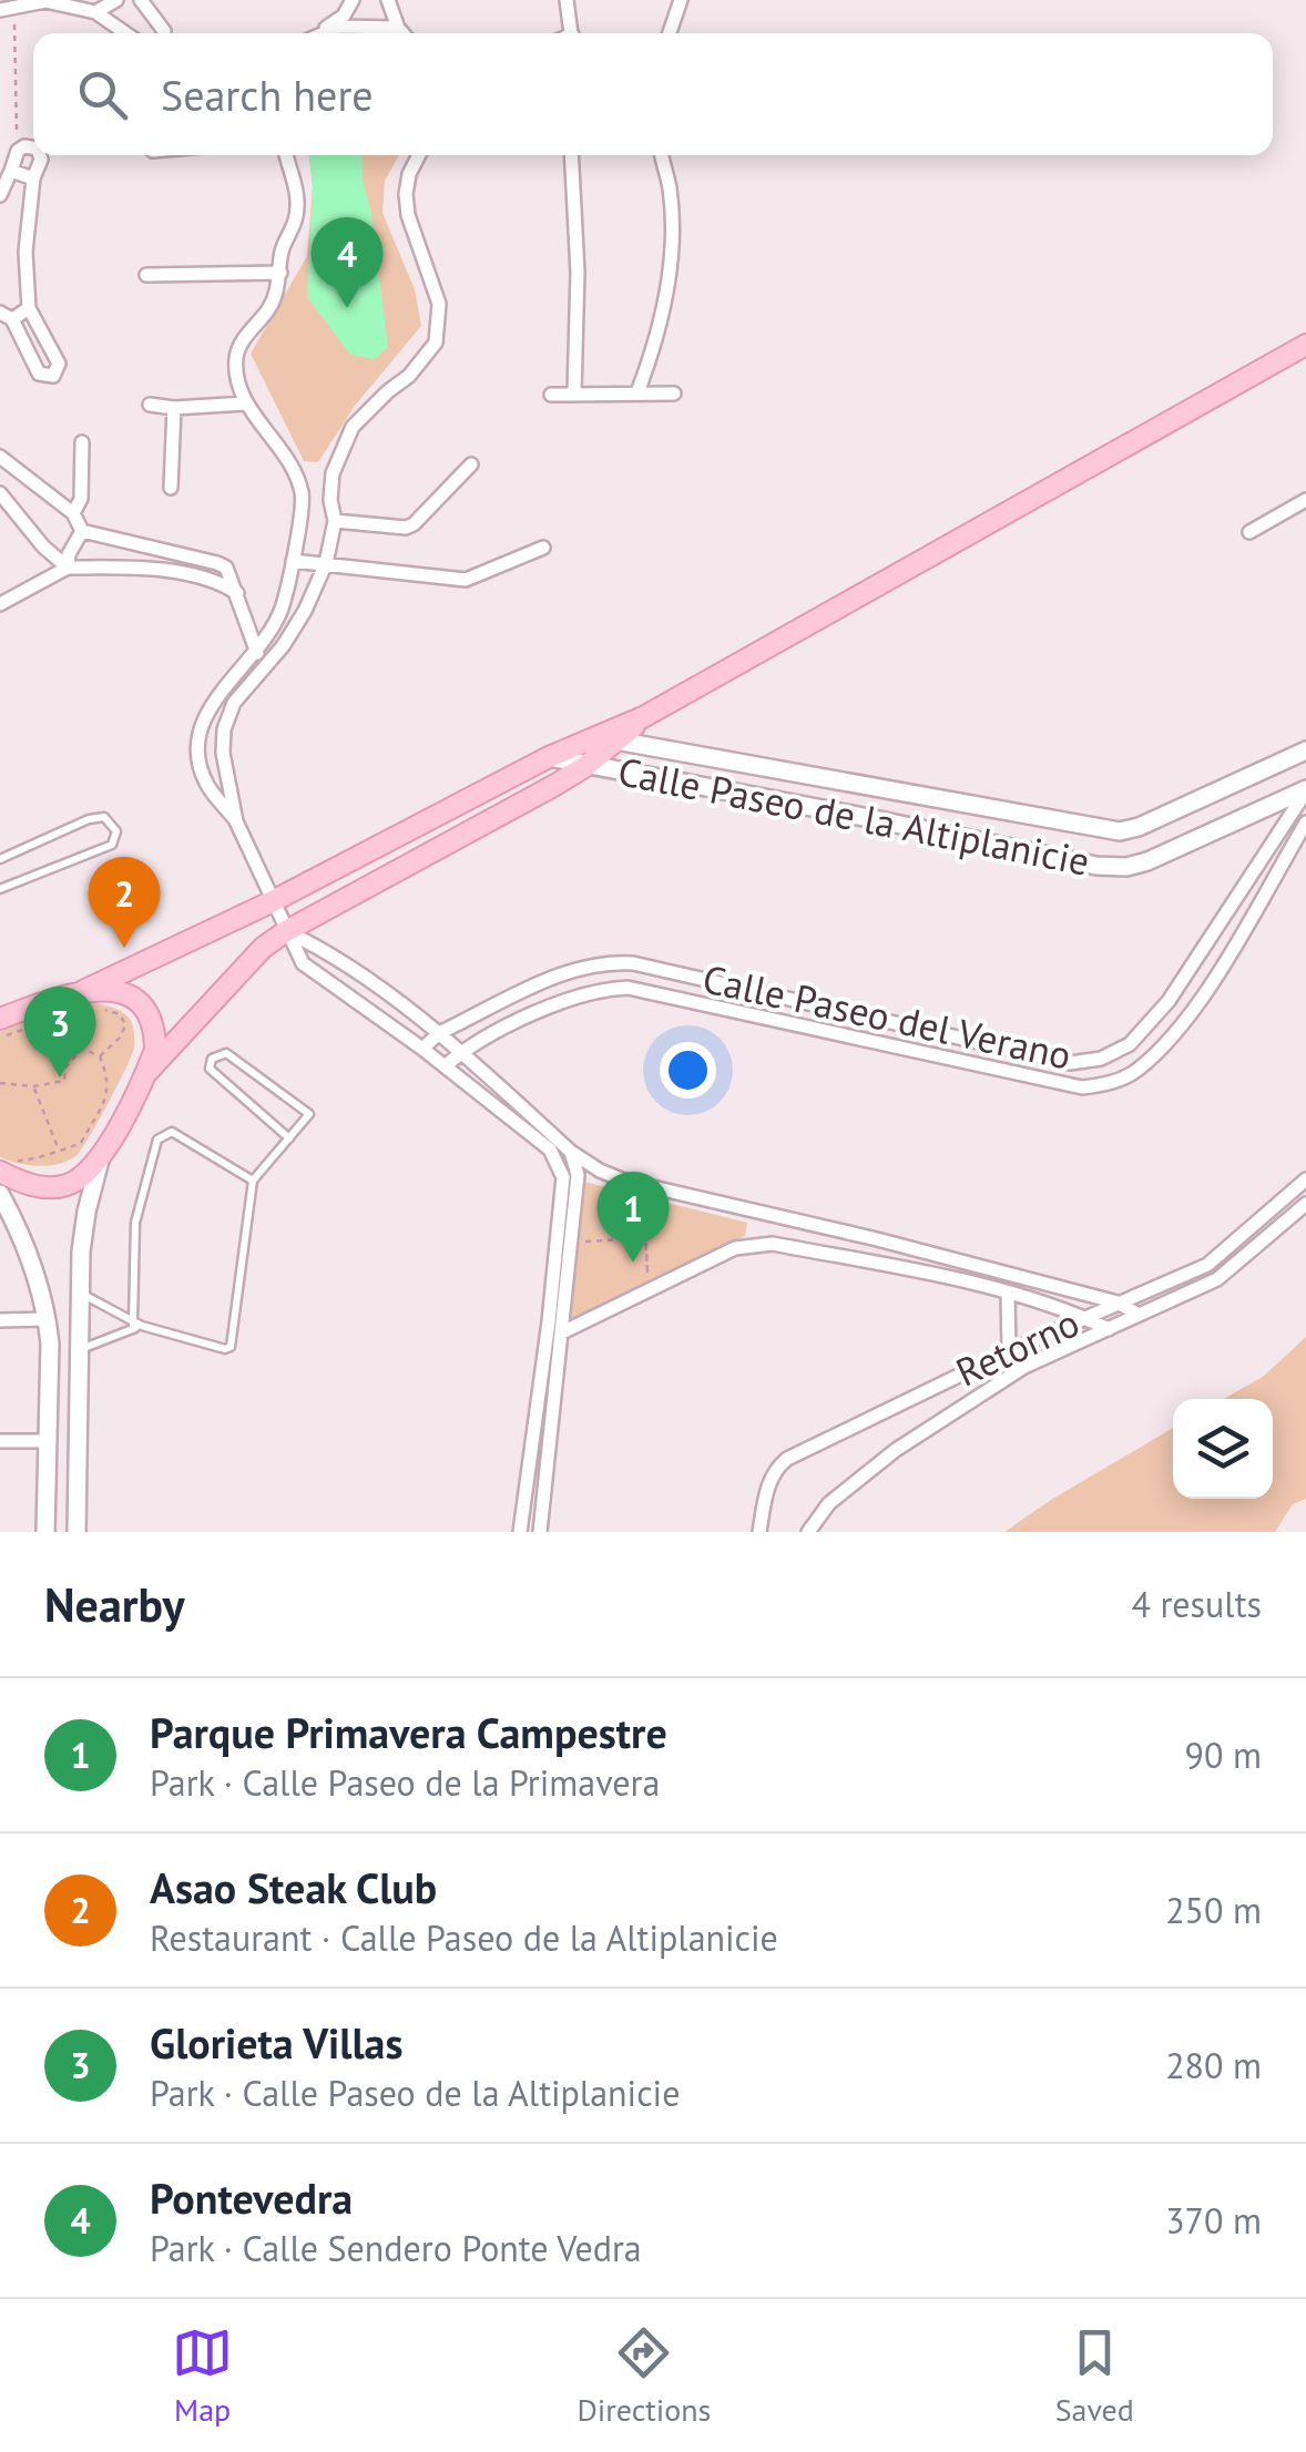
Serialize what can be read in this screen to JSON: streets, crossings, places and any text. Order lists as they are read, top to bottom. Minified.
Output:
{"streets":{"main road":["Calle Paseo de la Altiplanicie"],"street":["Calle Paseo del Verano","Retorno"]},"crossings":[["Calle Paseo de la Altiplanicie","Calle Paseo del Verano"]],"page":{"search":"Search here","pins":["4","2","3","1"],"heading":["Nearby","4 results"],"list":[{"mark":"1","name":"Parque Primavera Campestre","note":"Park · Calle Paseo de la Primavera","value":"90 m"},{"mark":"2","name":"Asao Steak Club","note":"Restaurant · Calle Paseo de la Altiplanicie","value":"250 m"},{"mark":"3","name":"Glorieta Villas","note":"Park · Calle Paseo de la Altiplanicie","value":"280 m"},{"mark":"4","name":"Pontevedra","note":"Park · Calle Sendero Ponte Vedra","value":"370 m"}],"nav":["Map","Directions","Saved"]}}
